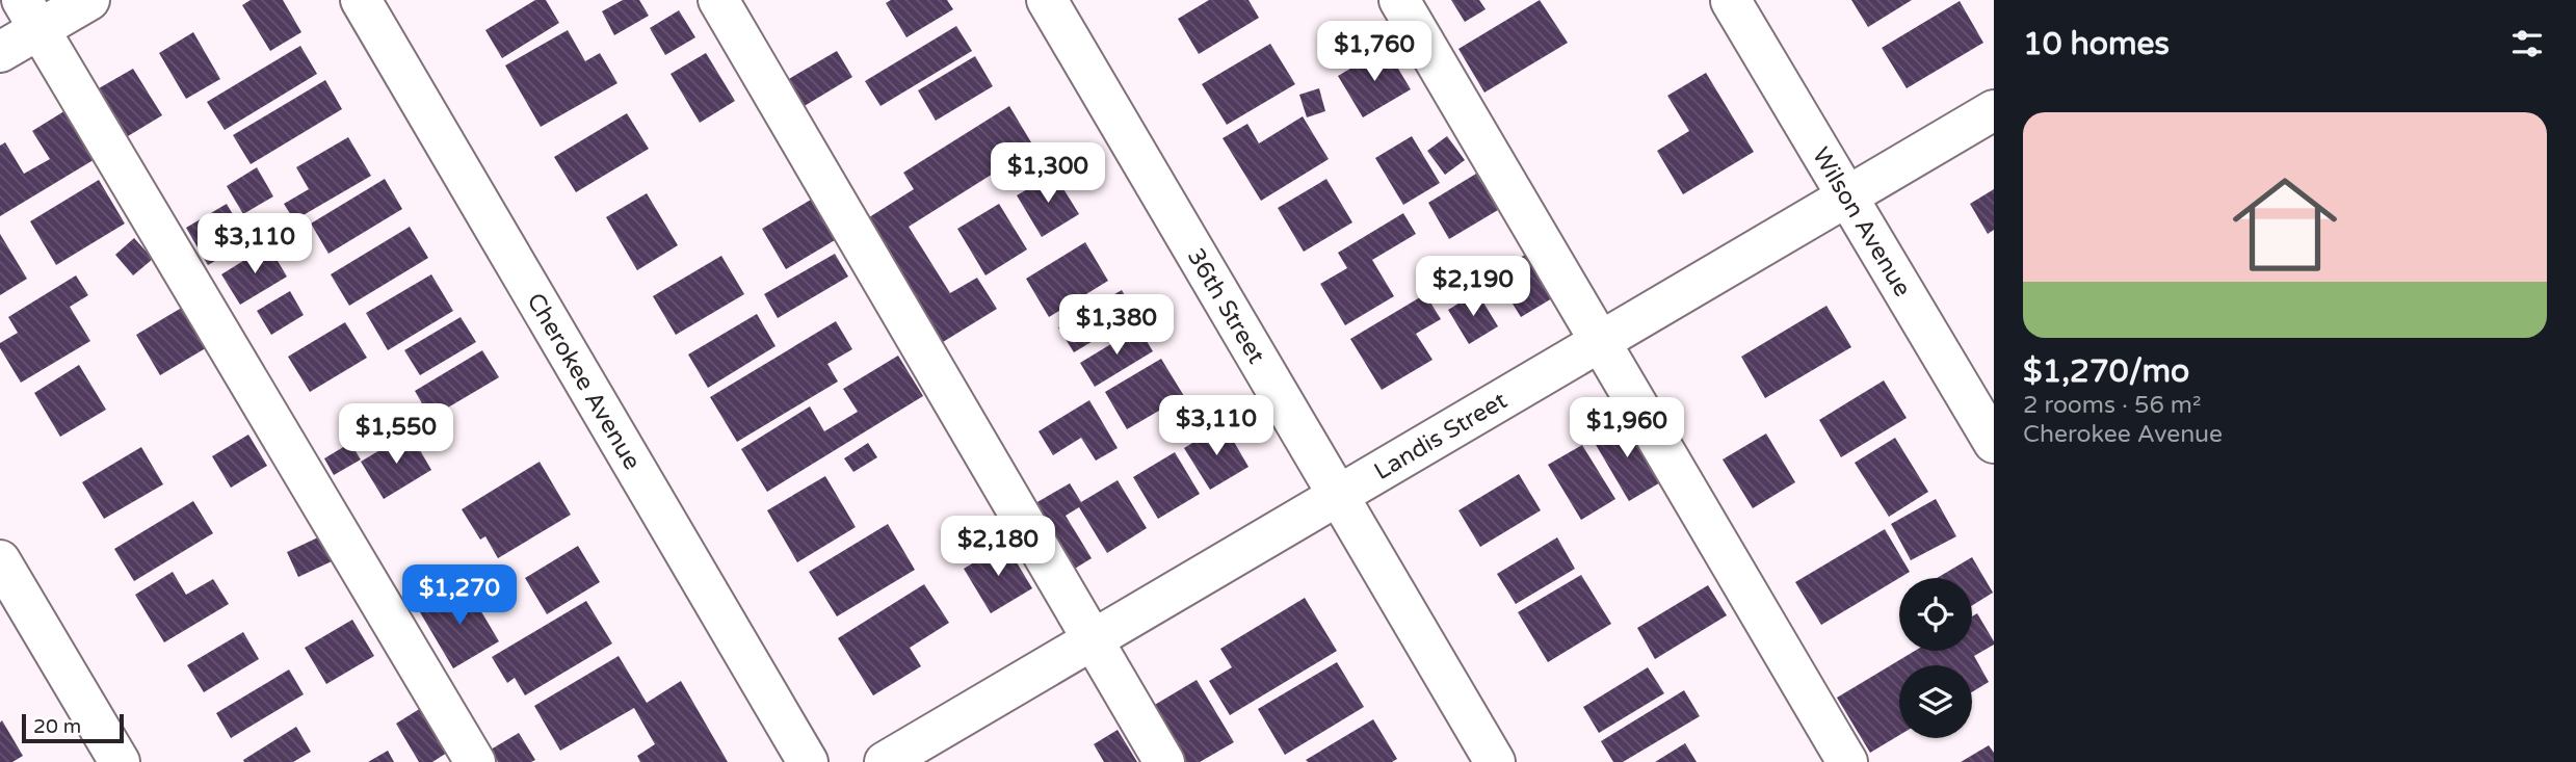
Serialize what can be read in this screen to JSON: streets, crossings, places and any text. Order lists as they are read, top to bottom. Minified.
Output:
{"streets":{"street":["Wilson Avenue","36th Street","Cherokee Avenue","Landis Street"]},"crossings":[["Wilson Avenue","Landis Street"],["36th Street","Landis Street"]],"scale_bar":"20 m","page":{"heading":"10 homes","price":["$1,760","$1,300","$3,110","$2,190","$1,380","$3,110","$1,960","$1,550","$2,180","$1,270"],"list":[{"name":"$1,270/mo","note":"2 rooms · 56 m² · Cherokee Avenue"}],"scale":"20 m"}}
